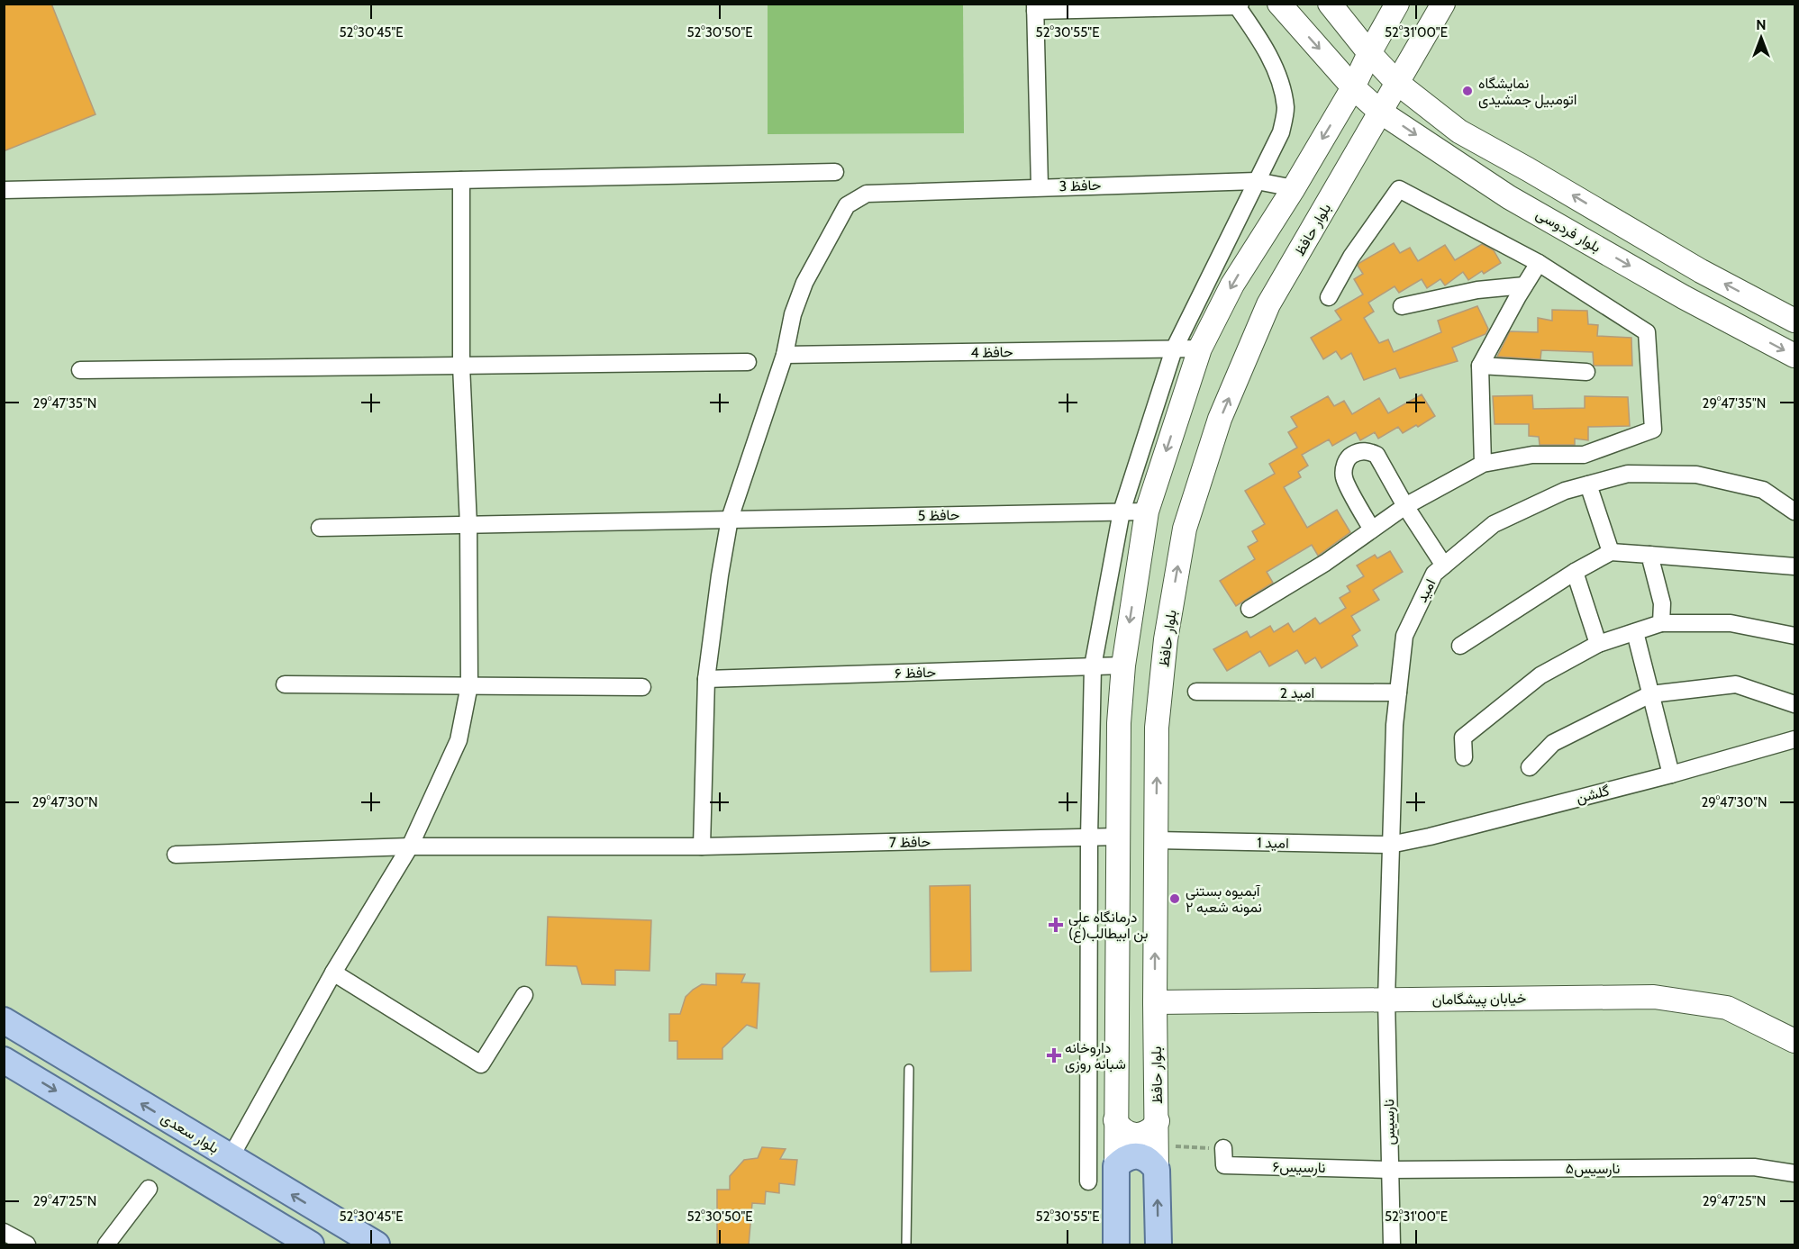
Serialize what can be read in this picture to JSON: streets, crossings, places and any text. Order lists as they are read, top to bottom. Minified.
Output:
{"streets":{"main road":["بلوار حافظ","بلوار فردوسی","خیابان پیشگامان","بلوار سعدی"],"street":["حافظ 3","حافظ 4","حافظ 5","امید","حافظ ۶","امید 2","گلشن","حافظ 7","امید 1","نارسیس","نارسیس۶","نارسیس۵"]},"crossings":[["حافظ 3","حافظ 4"],["بلوار حافظ","بلوار فردوسی"],["بلوار حافظ","امید 1"],["بلوار حافظ","خیابان پیشگامان"],["امید","امید 2"],["امید","گلشن"],["امید","امید 1"],["امید","خیابان پیشگامان"],["امید","نارسیس"],["گلشن","امید 1"],["خیابان پیشگامان","نارسیس"],["نارسیس","نارسیس۶"],["نارسیس","نارسیس۵"],["نارسیس۶","نارسیس۵"]],"places":{"other":["نمایشگاه اتومبیل جمشیدی","آبمیوه بستنی نمونه شعبه ۲"],"health":["درمانگاه علی بن ابیطالب(ع)","داروخانه شبانه روزی"]},"north":"top","coordinates":["52°30'45\"E","52°30'50\"E","52°30'55\"E","52°31'00\"E","29°47'35\"N","29°47'30\"N","29°47'25\"N"]}
